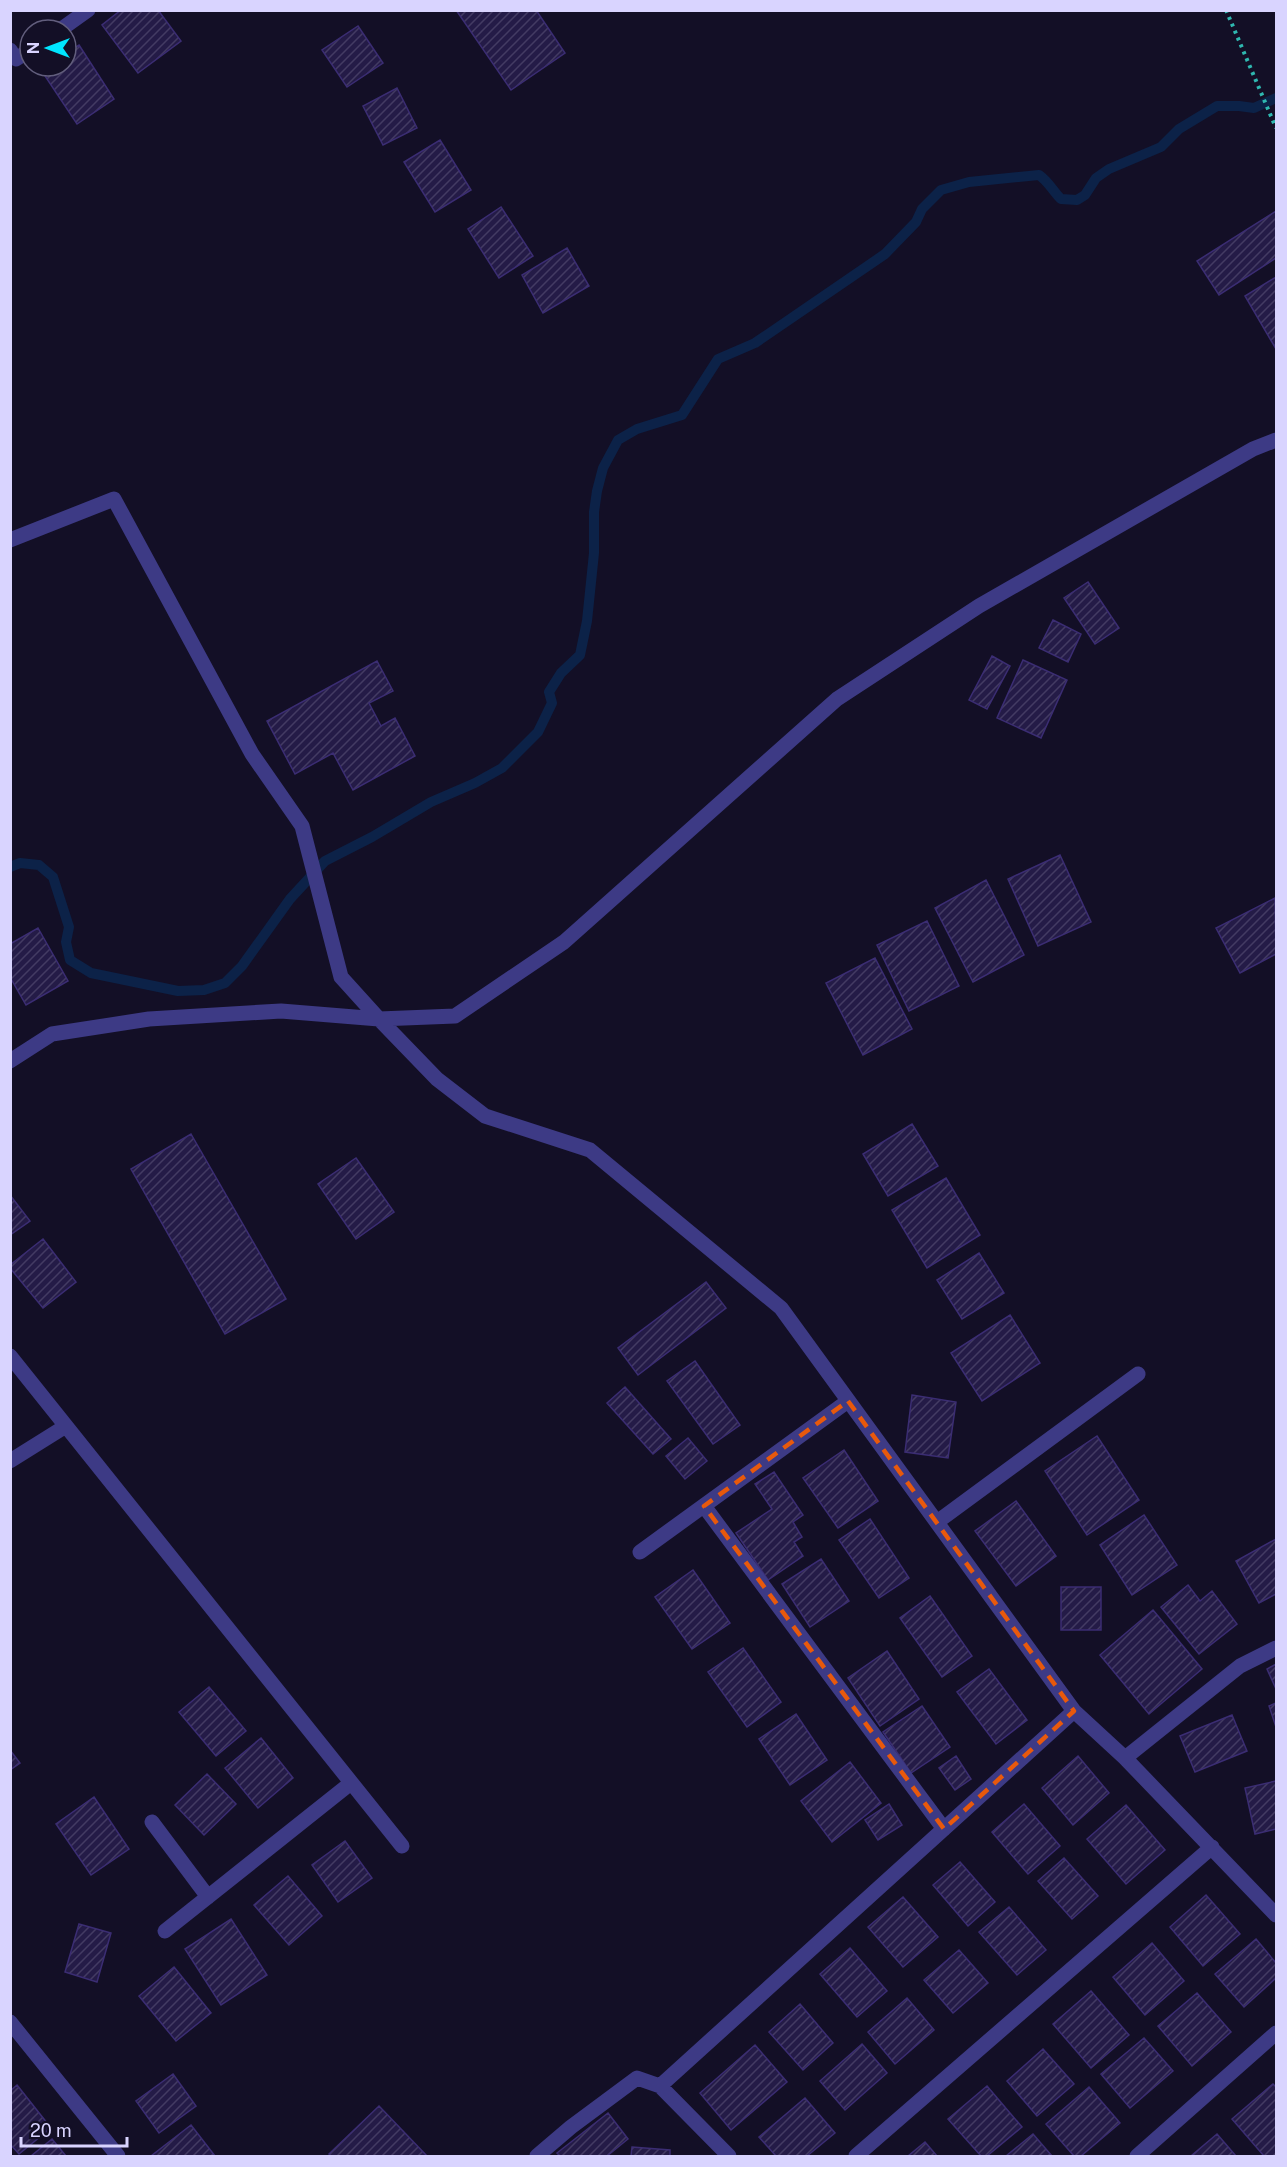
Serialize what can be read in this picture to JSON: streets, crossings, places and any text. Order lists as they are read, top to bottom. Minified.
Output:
{"scale_bar":"20 m","north":"left"}
